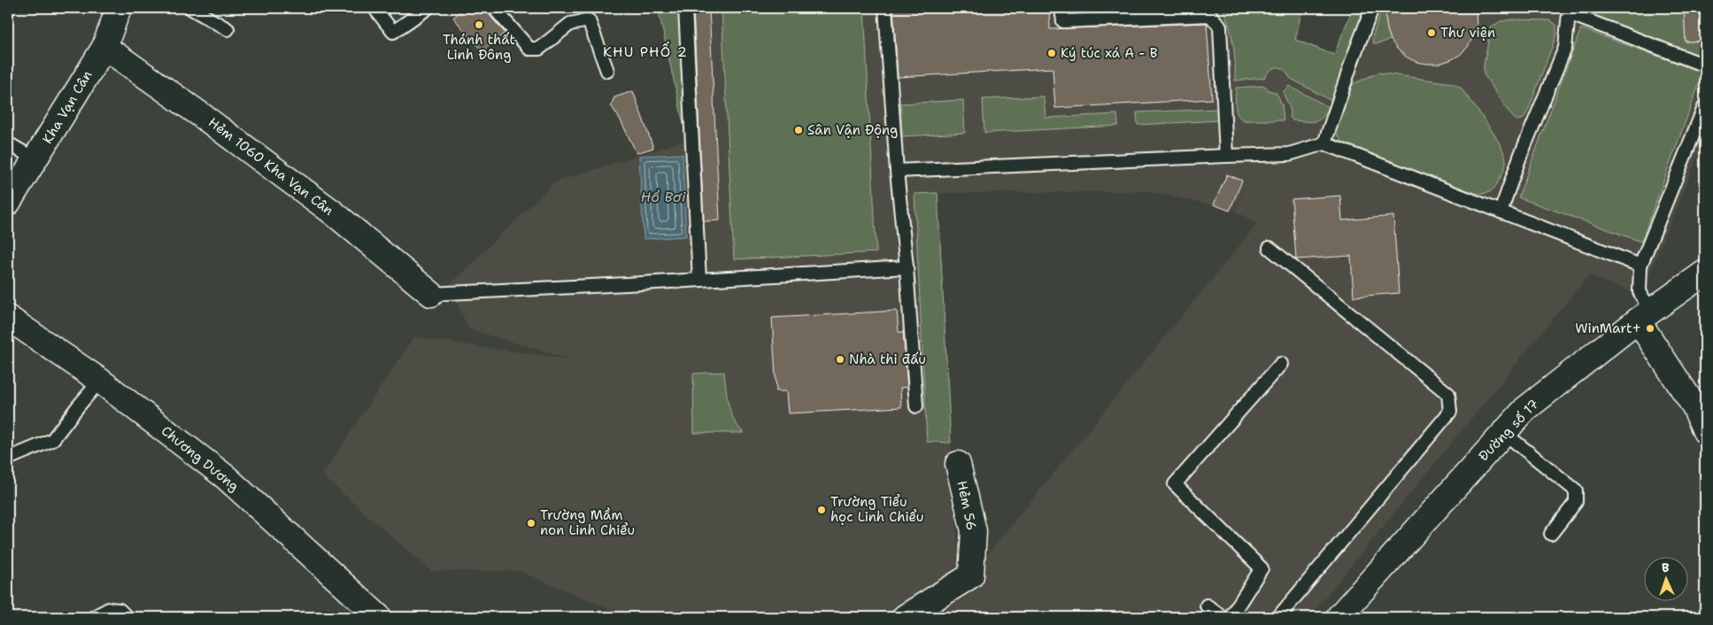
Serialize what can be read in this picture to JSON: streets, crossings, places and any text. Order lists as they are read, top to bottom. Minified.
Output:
{"streets":{"street":["Kha Vạn Cân","Hẻm 1060 Kha Vạn Cân","Đường số 17","Chương Dương","Hẻm 56"]},"crossings":[["Kha Vạn Cân","Hẻm 1060 Kha Vạn Cân"]],"districts":["KHU PHỐ 2"],"water":["Hồ Bơi"],"places":["Thánh thất Linh Đông","Thư viện","Ký túc xá A - B","Sân Vận Động","WinMart+","Nhà thi đấu","Trường Tiểu học Linh Chiểu","Trường Mầm non Linh Chiểu"],"north":"top"}
